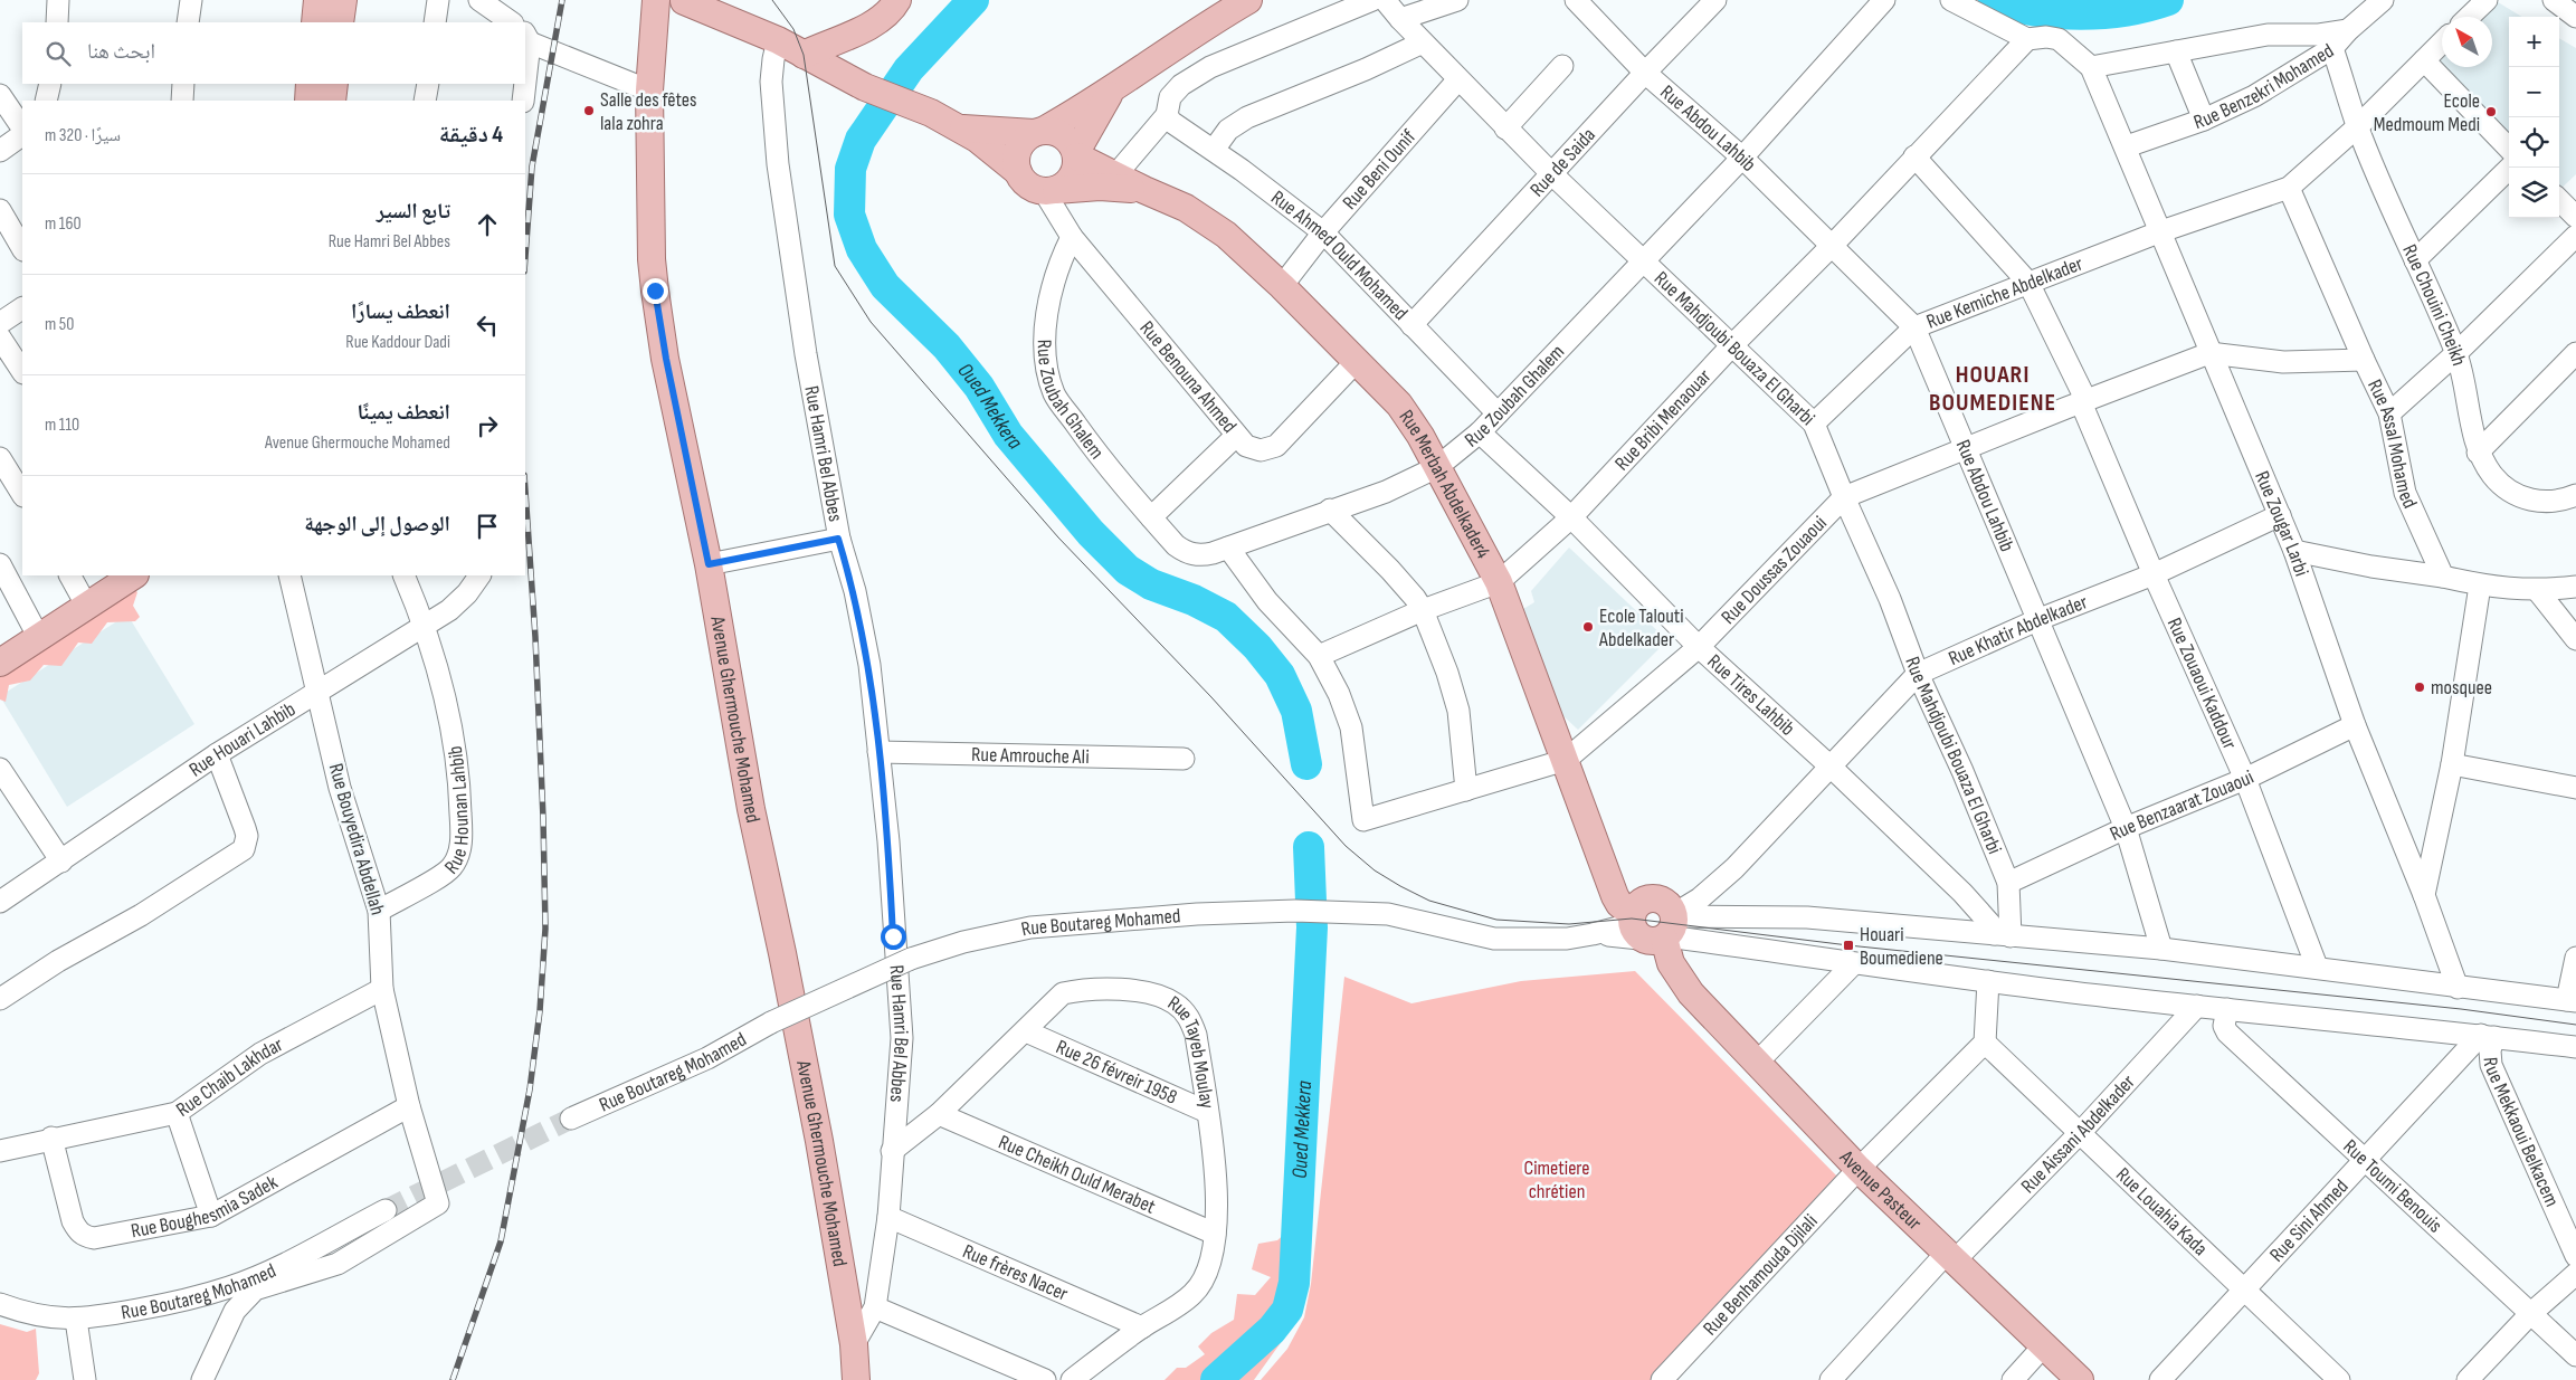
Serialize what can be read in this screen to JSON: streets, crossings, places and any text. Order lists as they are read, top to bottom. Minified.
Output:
{"streets":{"main road":["Rue Merbah Abdelkader4","Avenue Ghermouche Mohamed","Avenue Pasteur"],"street":["Rue Benzekri Mohamed","Rue Abdou Lahbib","Rue de Saida","Rue Beni Ounif","Rue Ahmed Ould Mohamed","Rue Kemiche Abdelkader","Rue Chouini Cheikh","Rue Mahdjoubi Bouaza El Gharbi","Rue Benouna Ahmed","Rue Zoubah Ghalem","Rue Bribi Menaouar","Rue Assal Mohamed","Rue Hamri Bel Abbes","Rue Zougar Larbi","Rue Doussas Zouaoui","Rue Khatir Abdelkader","Rue Zouaoui Kaddour","Rue Tires Lahbib","Rue Houari Lahbib","Rue Amrouche Ali","Rue Benzaarat Zouaoui","Rue Hounan Lahbib","Rue Bouyedira Abdellah","Rue Boutareg Mohamed","Rue Tayeb Moulay","Rue 26 févreir 1958","Rue Chaib Lakhdar","Rue Mekkaoui Belkacem","Rue Aissani Abdelkader","Rue Cheikh Ould Merabet","Rue Toumi Benouis","Rue Boughesmia Sadek","Rue Louahia Kada","Rue Sini Ahmed","Rue frères Nacer","Rue Benhamouda Djilali"]},"crossings":[["Rue Benzekri Mohamed","Rue Chouini Cheikh"],["Rue Benzekri Mohamed","Rue Zougar Larbi"],["Rue Abdou Lahbib","Rue de Saida"],["Rue Abdou Lahbib","Rue Kemiche Abdelkader"],["Rue Abdou Lahbib","Rue Zoubah Ghalem"],["Rue Abdou Lahbib","Rue Bribi Menaouar"],["Rue Abdou Lahbib","Rue Doussas Zouaoui"],["Rue Abdou Lahbib","Rue Khatir Abdelkader"],["Rue Abdou Lahbib","Rue Benzaarat Zouaoui"],["Rue de Saida","Rue Ahmed Ould Mohamed"],["Rue de Saida","Rue Mahdjoubi Bouaza El Gharbi"],["Rue Beni Ounif","Rue Ahmed Ould Mohamed"],["Rue Beni Ounif","Rue Mahdjoubi Bouaza El Gharbi"],["Rue Beni Ounif","Rue Merbah Abdelkader4"],["Rue Ahmed Ould Mohamed","Rue Zoubah Ghalem"],["Rue Kemiche Abdelkader","Rue Mahdjoubi Bouaza El Gharbi"],["Rue Kemiche Abdelkader","Rue Assal Mohamed"],["Rue Kemiche Abdelkader","Rue Zougar Larbi"],["Rue Kemiche Abdelkader","Rue Zouaoui Kaddour"],["Rue Mahdjoubi Bouaza El Gharbi","Rue Zoubah Ghalem"],["Rue Mahdjoubi Bouaza El Gharbi","Rue Bribi Menaouar"],["Rue Mahdjoubi Bouaza El Gharbi","Rue Doussas Zouaoui"],["Rue Mahdjoubi Bouaza El Gharbi","Rue Khatir Abdelkader"],["Rue Mahdjoubi Bouaza El Gharbi","Rue Tires Lahbib"],["Rue Mahdjoubi Bouaza El Gharbi","Rue Benzaarat Zouaoui"],["Rue Benouna Ahmed","Rue Zoubah Ghalem"],["Rue Benouna Ahmed","Rue Merbah Abdelkader4"],["Rue Zoubah Ghalem","Rue Merbah Abdelkader4"],["Rue Zoubah Ghalem","Rue Tires Lahbib"],["Rue Bribi Menaouar","Rue Merbah Abdelkader4"],["Rue Bribi Menaouar","Rue Doussas Zouaoui"],["Rue Bribi Menaouar","Rue Zouaoui Kaddour"],["Rue Bribi Menaouar","Rue Tires Lahbib"],["Rue Hamri Bel Abbes","Avenue Ghermouche Mohamed"],["Rue Hamri Bel Abbes","Rue Amrouche Ali"],["Rue Hamri Bel Abbes","Rue Tayeb Moulay"],["Rue Hamri Bel Abbes","Rue frères Nacer"],["Rue Merbah Abdelkader4","Rue Doussas Zouaoui"],["Rue Merbah Abdelkader4","Rue Khatir Abdelkader"],["Rue Merbah Abdelkader4","Rue Boutareg Mohamed"],["Rue Merbah Abdelkader4","Avenue Pasteur"],["Rue Zougar Larbi","Rue Doussas Zouaoui"],["Rue Zougar Larbi","Rue Khatir Abdelkader"],["Rue Zougar Larbi","Rue Benzaarat Zouaoui"],["Rue Doussas Zouaoui","Rue Zouaoui Kaddour"],["Rue Doussas Zouaoui","Rue Tires Lahbib"],["Rue Khatir Abdelkader","Rue Zouaoui Kaddour"],["Rue Khatir Abdelkader","Rue Tires Lahbib"],["Rue Khatir Abdelkader","Rue Boutareg Mohamed"],["Rue Khatir Abdelkader","Avenue Pasteur"],["Rue Zouaoui Kaddour","Rue Benzaarat Zouaoui"],["Rue Houari Lahbib","Rue Hounan Lahbib"],["Rue Houari Lahbib","Rue Bouyedira Abdellah"],["Rue Hounan Lahbib","Rue Bouyedira Abdellah"],["Rue Bouyedira Abdellah","Rue Chaib Lakhdar"],["Rue Bouyedira Abdellah","Rue Boughesmia Sadek"],["Rue Boutareg Mohamed","Avenue Pasteur"],["Rue Tayeb Moulay","Rue 26 févreir 1958"],["Rue Tayeb Moulay","Rue Cheikh Ould Merabet"],["Rue Tayeb Moulay","Rue frères Nacer"],["Rue Chaib Lakhdar","Rue Boughesmia Sadek"],["Rue Mekkaoui Belkacem","Rue Sini Ahmed"],["Rue Aissani Abdelkader","Avenue Pasteur"],["Rue Aissani Abdelkader","Rue Louahia Kada"],["Rue Toumi Benouis","Rue Sini Ahmed"],["Avenue Pasteur","Rue Benhamouda Djilali"],["Rue Louahia Kada","Rue Sini Ahmed"],["Rue Louahia Kada","Rue Benhamouda Djilali"]],"districts":["HOUARI BOUMEDIENE"],"water":["Oued Mekkera"],"parks":["Cimetiere chrétien"],"places":{"other":["Salle des fêtes lala zohra","Ecole Medmoum Medi","Ecole Talouti Abdelkader","mosquee"],"transit":["Houari Boumediene"]},"north":"top left","page":{"map_buttons":["+","−"],"search":"ابحث هنا","heading":["4 دقيقة","سيرًا · 320 m"],"list":[["تابع السير","Rue Hamri Bel Abbes","160 m"],["انعطف يسارًا","Rue Kaddour Dadi","50 m"],["انعطف يمينًا","Avenue Ghermouche Mohamed","110 m"],"الوصول إلى الوجهة"]}}
